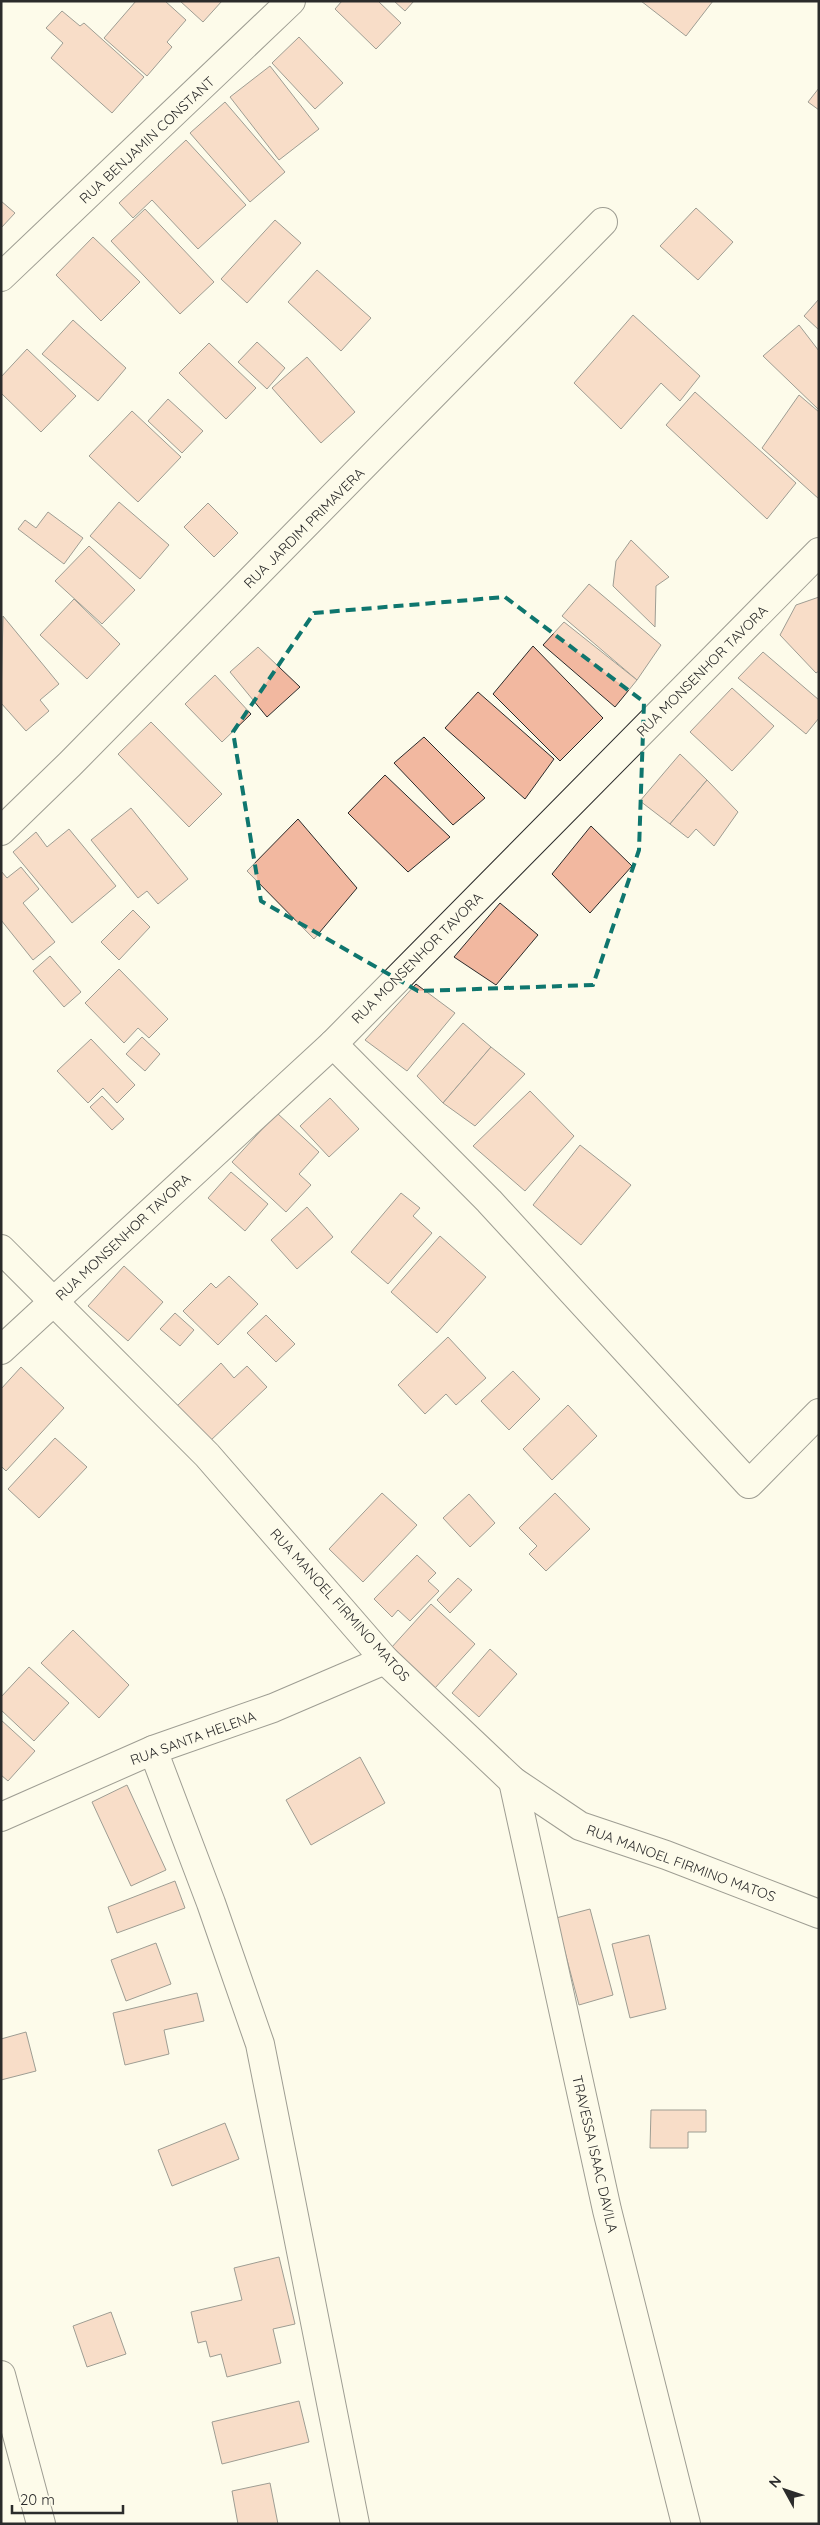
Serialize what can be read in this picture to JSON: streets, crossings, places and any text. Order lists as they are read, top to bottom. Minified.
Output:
{"streets":{"street":["RUA BENJAMIN CONSTANT","RUA JARDIM PRIMAVERA","RUA MONSENHOR TAVORA","RUA MANOEL FIRMINO MATOS","RUA SANTA HELENA","TRAVESSA ISAAC DAVILA"]},"crossings":[["RUA MONSENHOR TAVORA","RUA MANOEL FIRMINO MATOS"],["RUA MANOEL FIRMINO MATOS","RUA SANTA HELENA"],["RUA MANOEL FIRMINO MATOS","TRAVESSA ISAAC DAVILA"]],"scale_bar":"20 m","north":"top left"}
